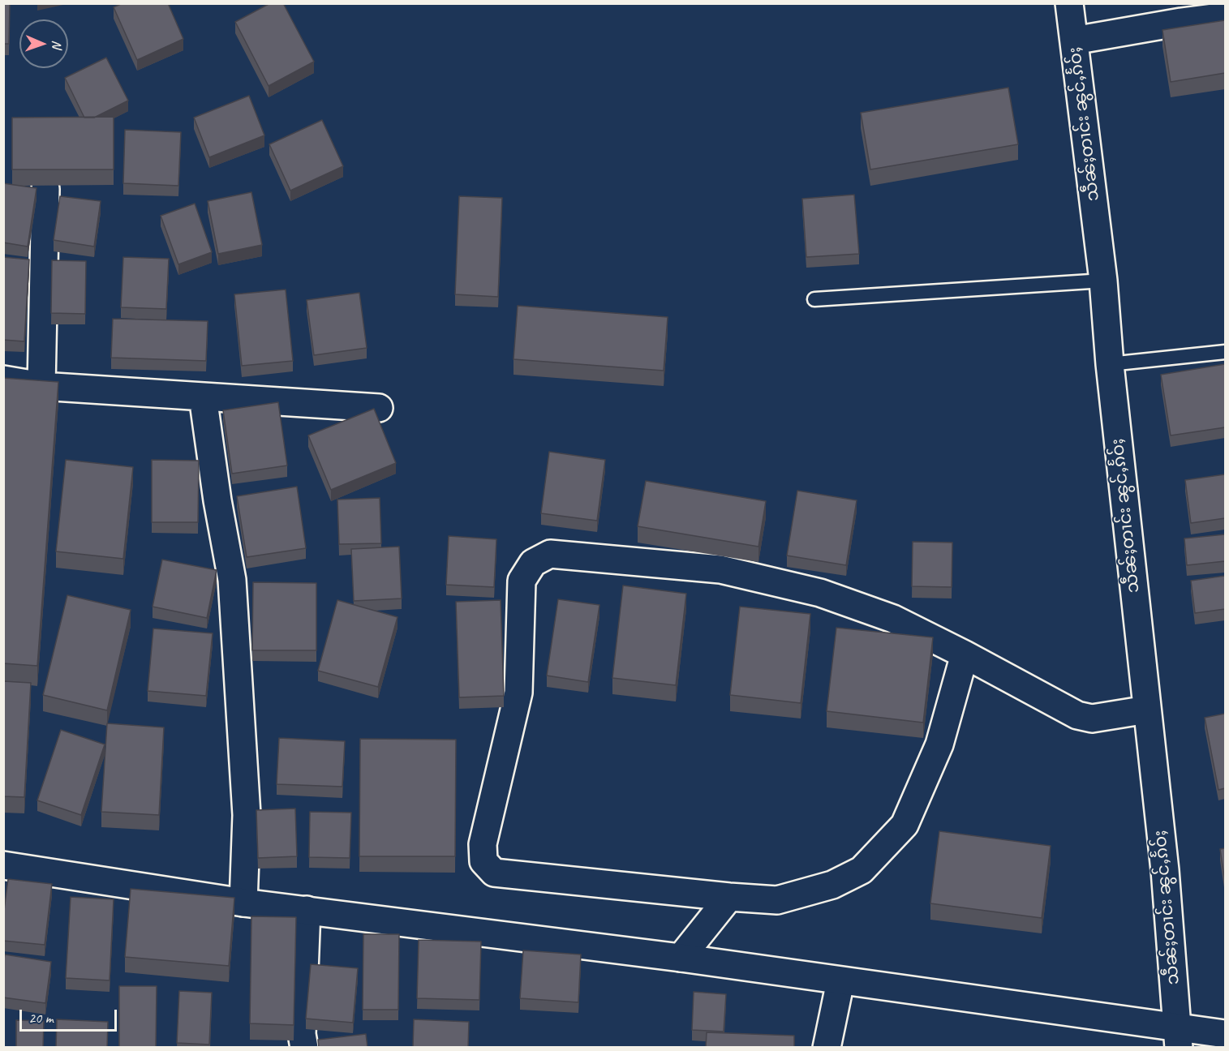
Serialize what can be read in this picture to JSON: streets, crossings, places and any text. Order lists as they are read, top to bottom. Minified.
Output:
{"streets":{"street":["သဵၼ်ႈတၢင်း ၼွင်ႇၵႅဝ်ႈ"]},"scale_bar":"20 m","north":"right"}
